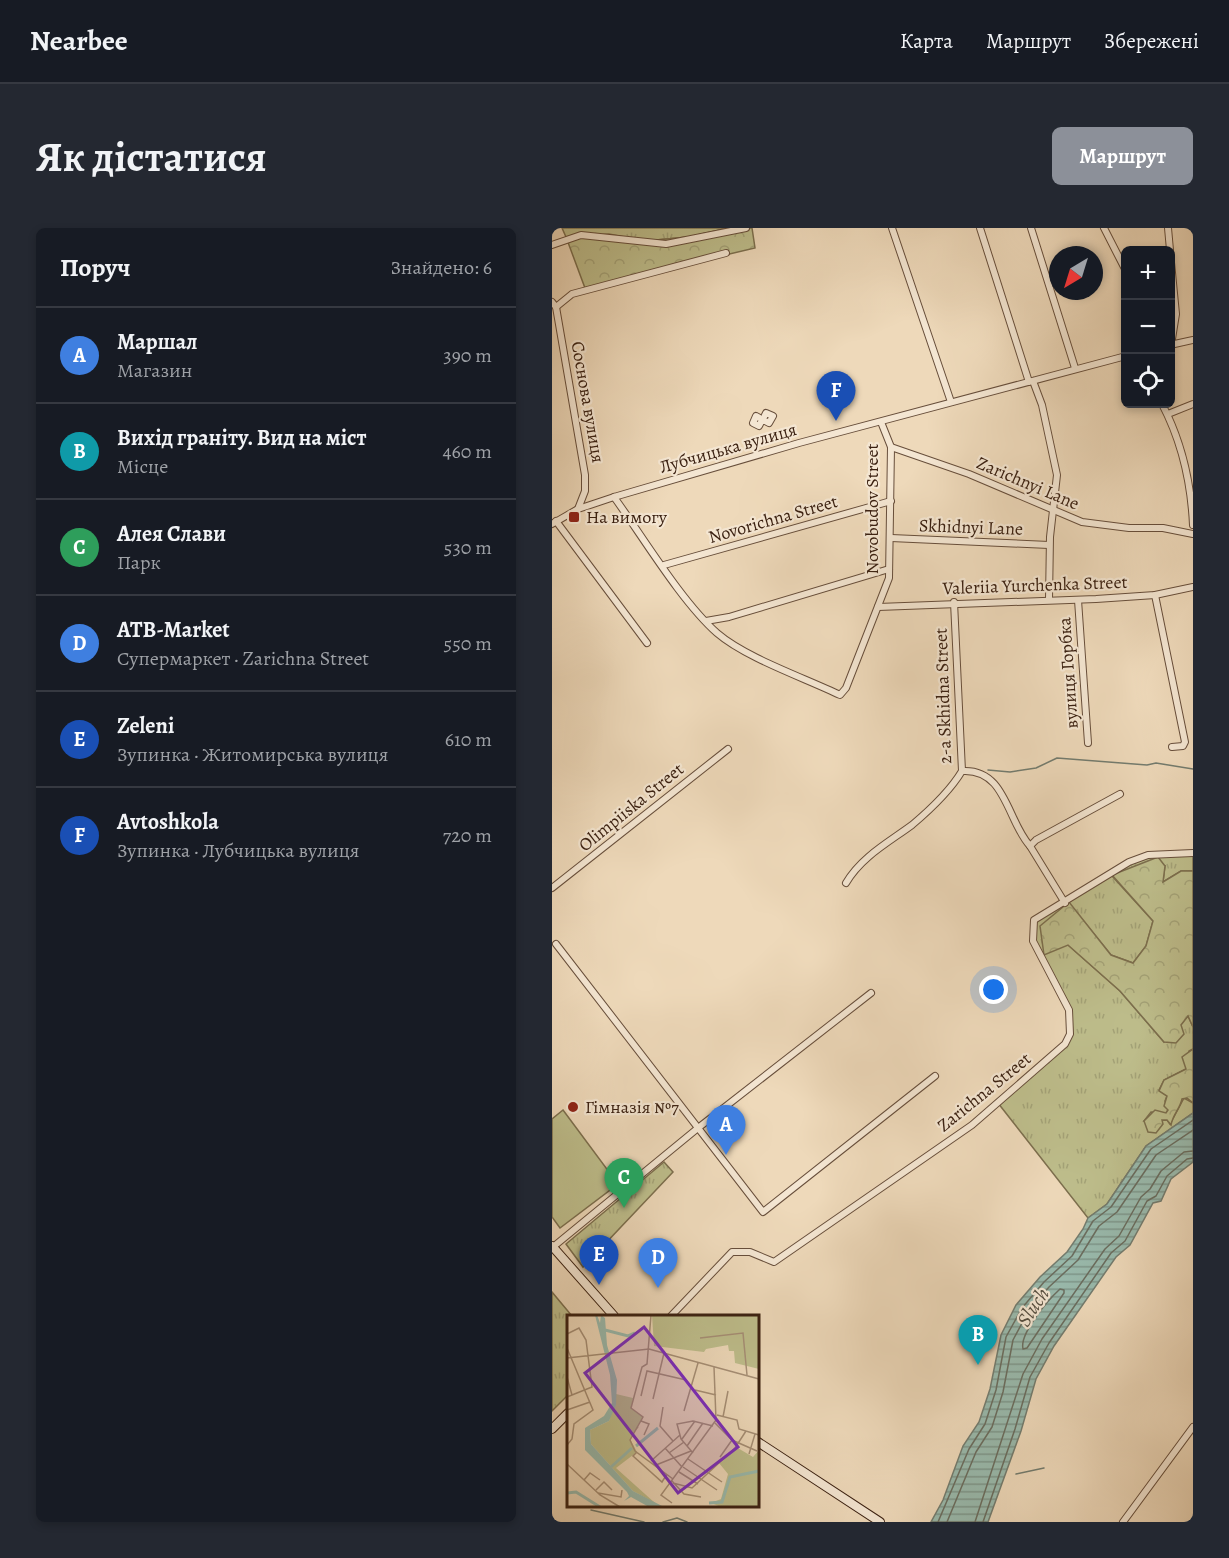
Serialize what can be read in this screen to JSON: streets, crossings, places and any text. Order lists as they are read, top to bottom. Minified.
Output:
{"streets":{"street":["Соснова вулиця","Лубчицька вулиця","Zarichnyi Lane","Novobudov Street","Novorichna Street","Skhidnyi Lane","Valeriia Yurchenka Street","вулиця Горбка","2-a Skhidna Street","Olimpiiska Street","Zarichna Street"]},"crossings":[["Соснова вулиця","Лубчицька вулиця"],["Лубчицька вулиця","Novobudov Street"],["Zarichnyi Lane","Novobudov Street"],["Novobudov Street","Novorichna Street"],["Novobudov Street","Skhidnyi Lane"],["Novobudov Street","Valeriia Yurchenka Street"],["Valeriia Yurchenka Street","вулиця Горбка"],["Valeriia Yurchenka Street","2-a Skhidna Street"]],"water":["Sluch"],"places":{"transit":["На вимогу"],"other":["Гімназія №7"]},"north":"bottom left","page":{"header":"Nearbee","nav":["Карта","Маршрут","Збережені"],"buttons":"Маршрут","title":"Як дістатися","heading":["Поруч","Знайдено: 6"],"map_buttons":["+","−"],"list":[{"mark":"A","name":"Маршал","note":"Магазин","value":"390 m"},{"mark":"B","name":"Вихід граніту. Вид на міст","note":"Місце","value":"460 m"},{"mark":"C","name":"Алея Слави","note":"Парк","value":"530 m"},{"mark":"D","name":"ATB-Market","note":"Супермаркет · Zarichna Street","value":"550 m"},{"mark":"E","name":"Zeleni","note":"Зупинка · Житомирська вулиця","value":"610 m"},{"mark":"F","name":"Avtoshkola","note":"Зупинка · Лубчицька вулиця","value":"720 m"}],"pins":["F","A","C","E","D","B"]}}
